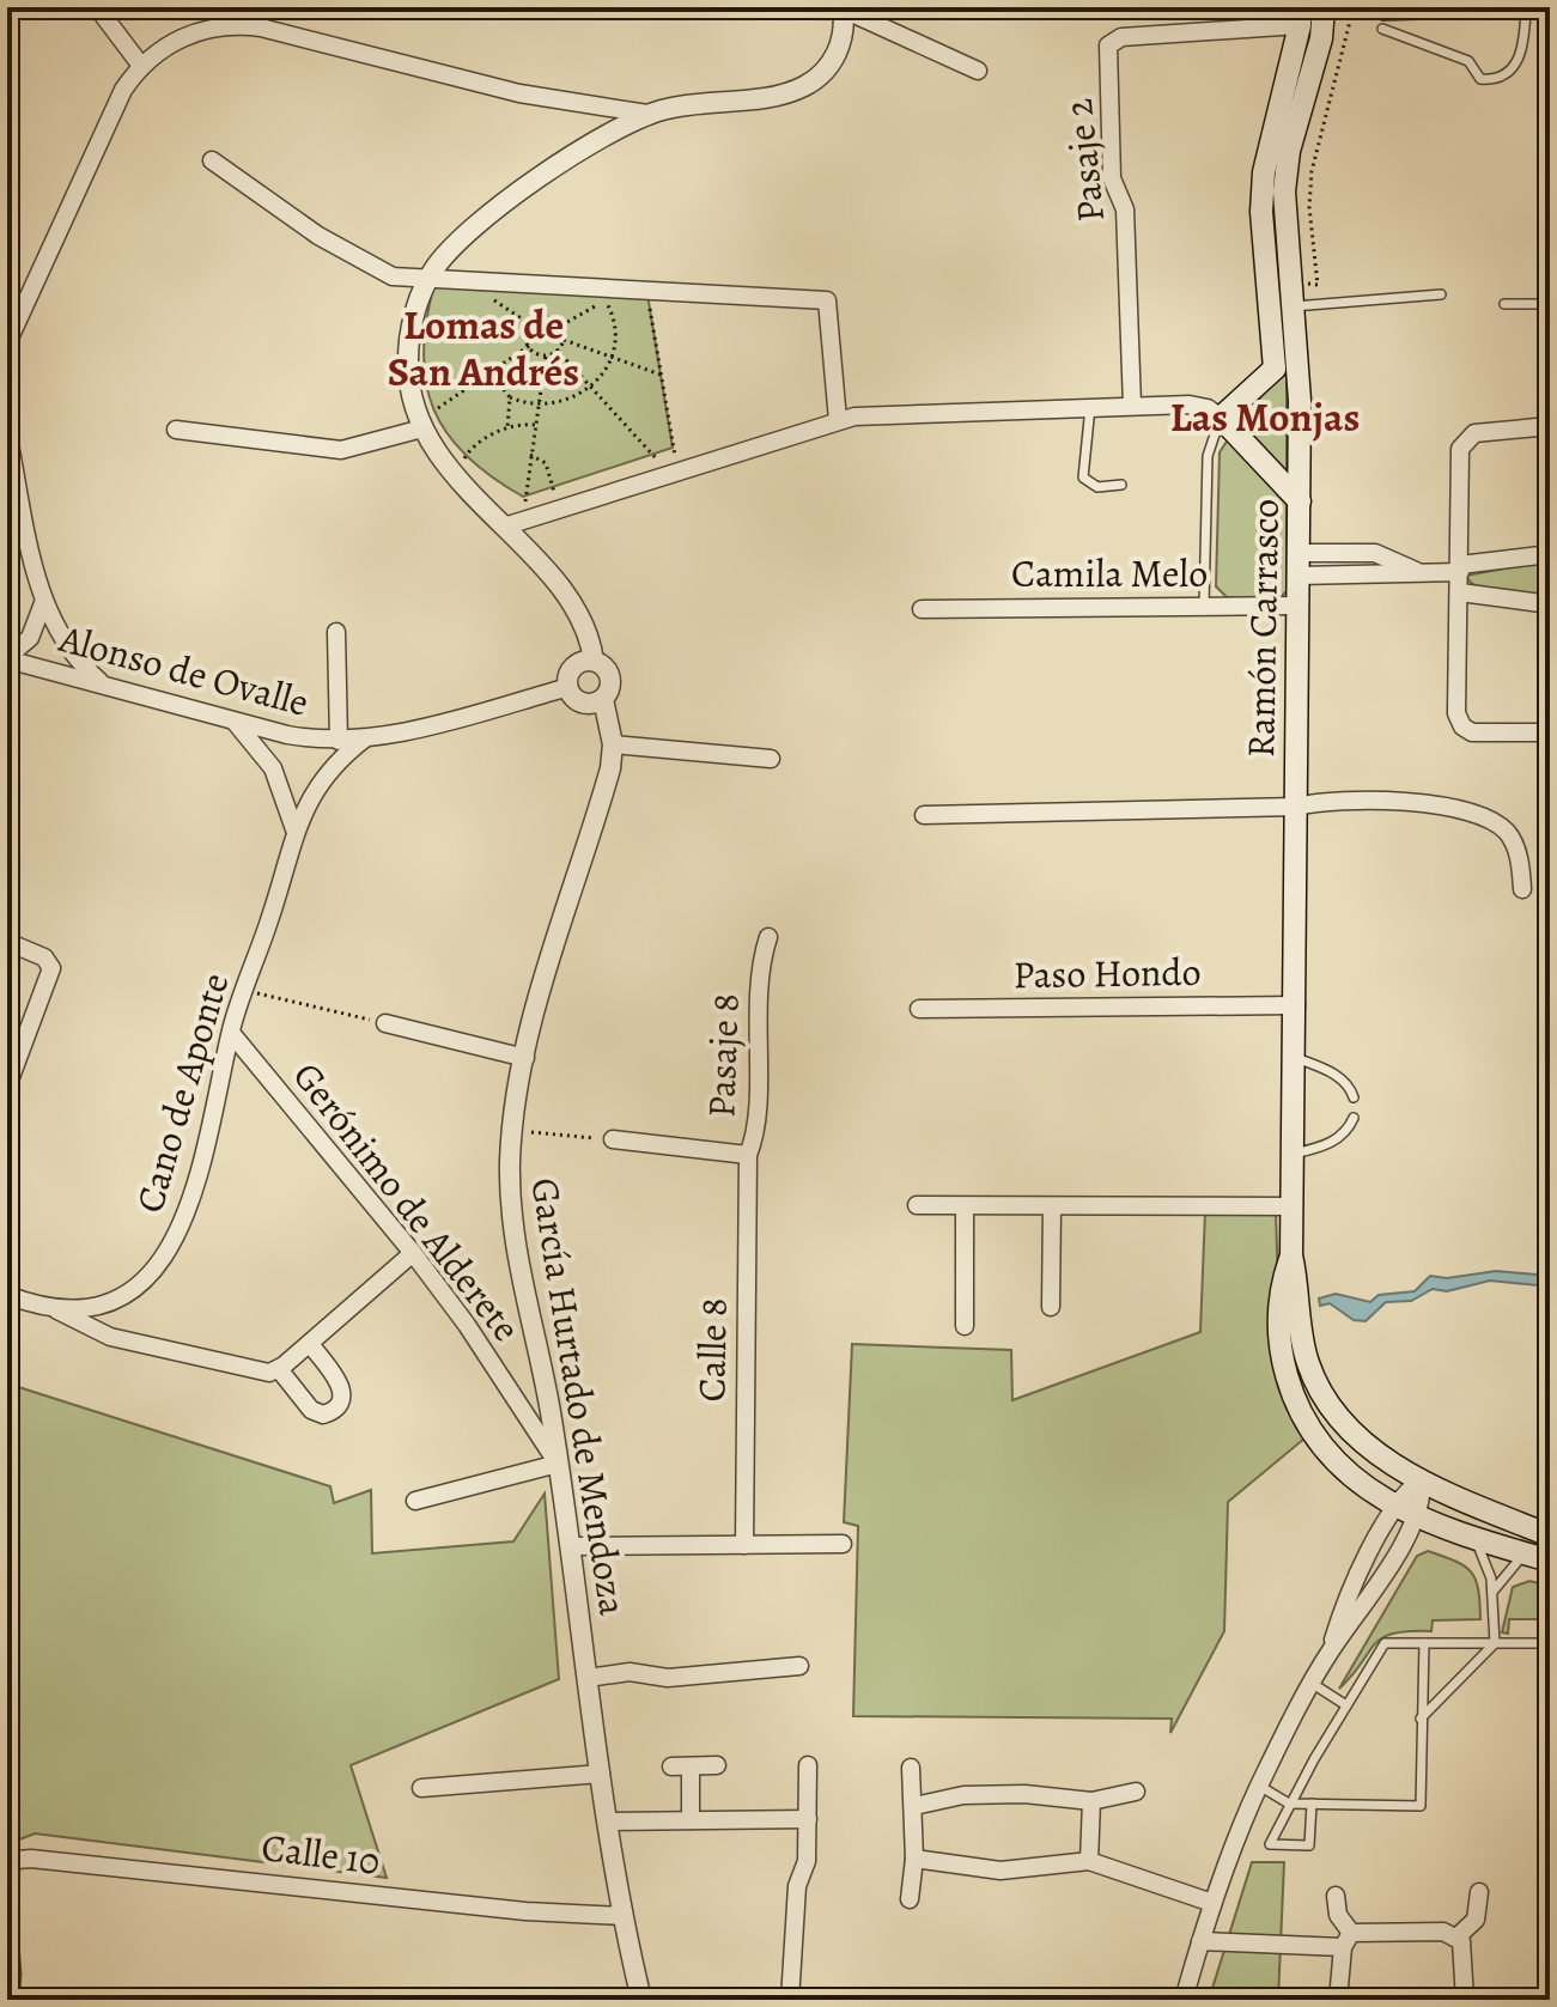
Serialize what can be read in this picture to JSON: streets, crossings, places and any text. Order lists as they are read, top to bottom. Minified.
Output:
{"streets":{"main road":["Ramón Carrasco"],"street":["Pasaje 2","Camila Melo","Alonso de Ovalle","Paso Hondo","Pasaje 8","Cano de Aponte","Gerónimo de Alderete","Calle 8","García Hurtado de Mendoza","Calle 10"]},"crossings":[["Camila Melo","Ramón Carrasco"],["Ramón Carrasco","Paso Hondo"],["Alonso de Ovalle","Cano de Aponte"],["Alonso de Ovalle","García Hurtado de Mendoza"],["Pasaje 8","Calle 8"],["Cano de Aponte","Gerónimo de Alderete"],["Gerónimo de Alderete","García Hurtado de Mendoza"],["García Hurtado de Mendoza","Calle 10"]],"districts":["Lomas de San Andrés","Las Monjas"]}
